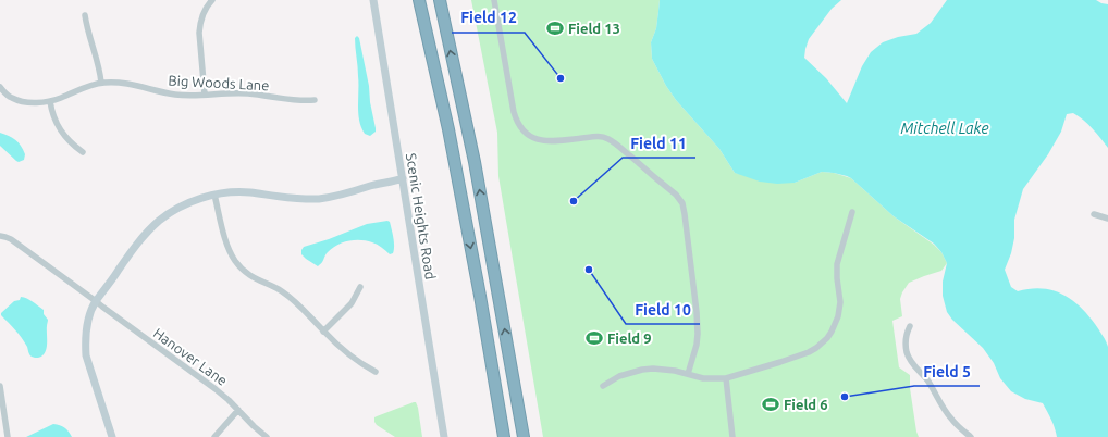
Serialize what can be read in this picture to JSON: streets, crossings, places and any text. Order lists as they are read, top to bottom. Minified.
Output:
{"streets":{"street":["Big Woods Lane","Scenic Heights Road","Hanover Lane"]},"water":["Mitchell Lake"],"places":{"sports":["Field 13","Field 9","Field 6"],"other":["Field 12","Field 11","Field 10","Field 5"]}}
